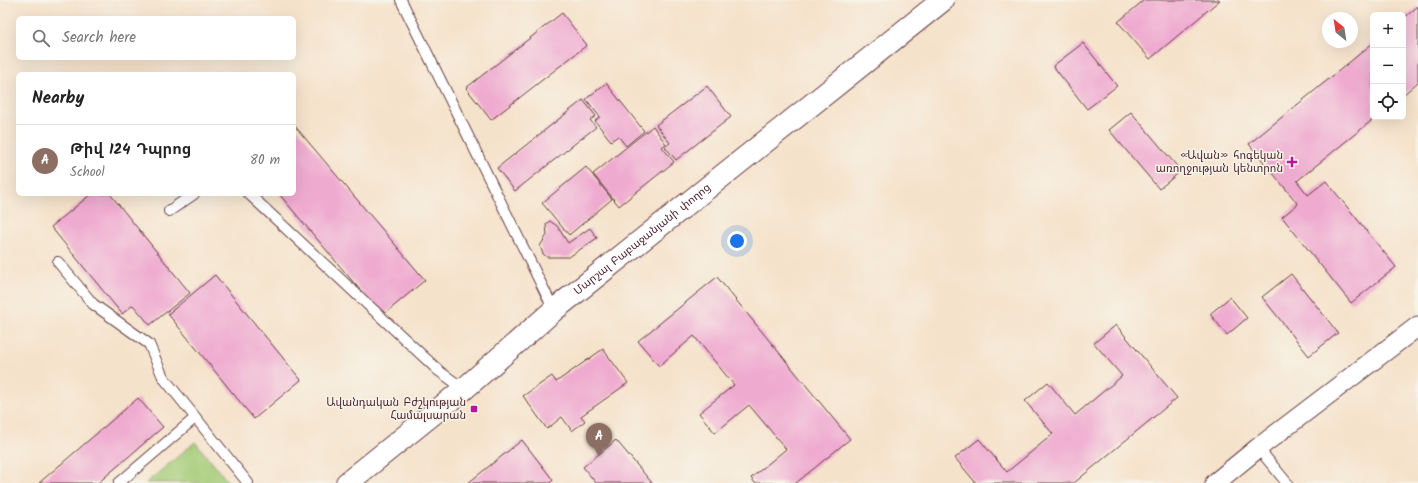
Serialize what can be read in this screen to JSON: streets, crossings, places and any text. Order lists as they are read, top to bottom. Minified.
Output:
{"streets":{"main road":["Մարշալ Բաբաջանյանի փողոց"]},"places":{"health":["«Ավան» հոգեկան առողջության կենտրոն"],"transit":["Ավանդական Բժշկության Համալսարան"]},"north":"top left","page":{"map_buttons":["+","−"],"search":"Search here","heading":"Nearby","list":[{"mark":"A","name":"Թիվ 124 Դպրոց","note":"School","value":"80 m"}],"pins":"A"}}
